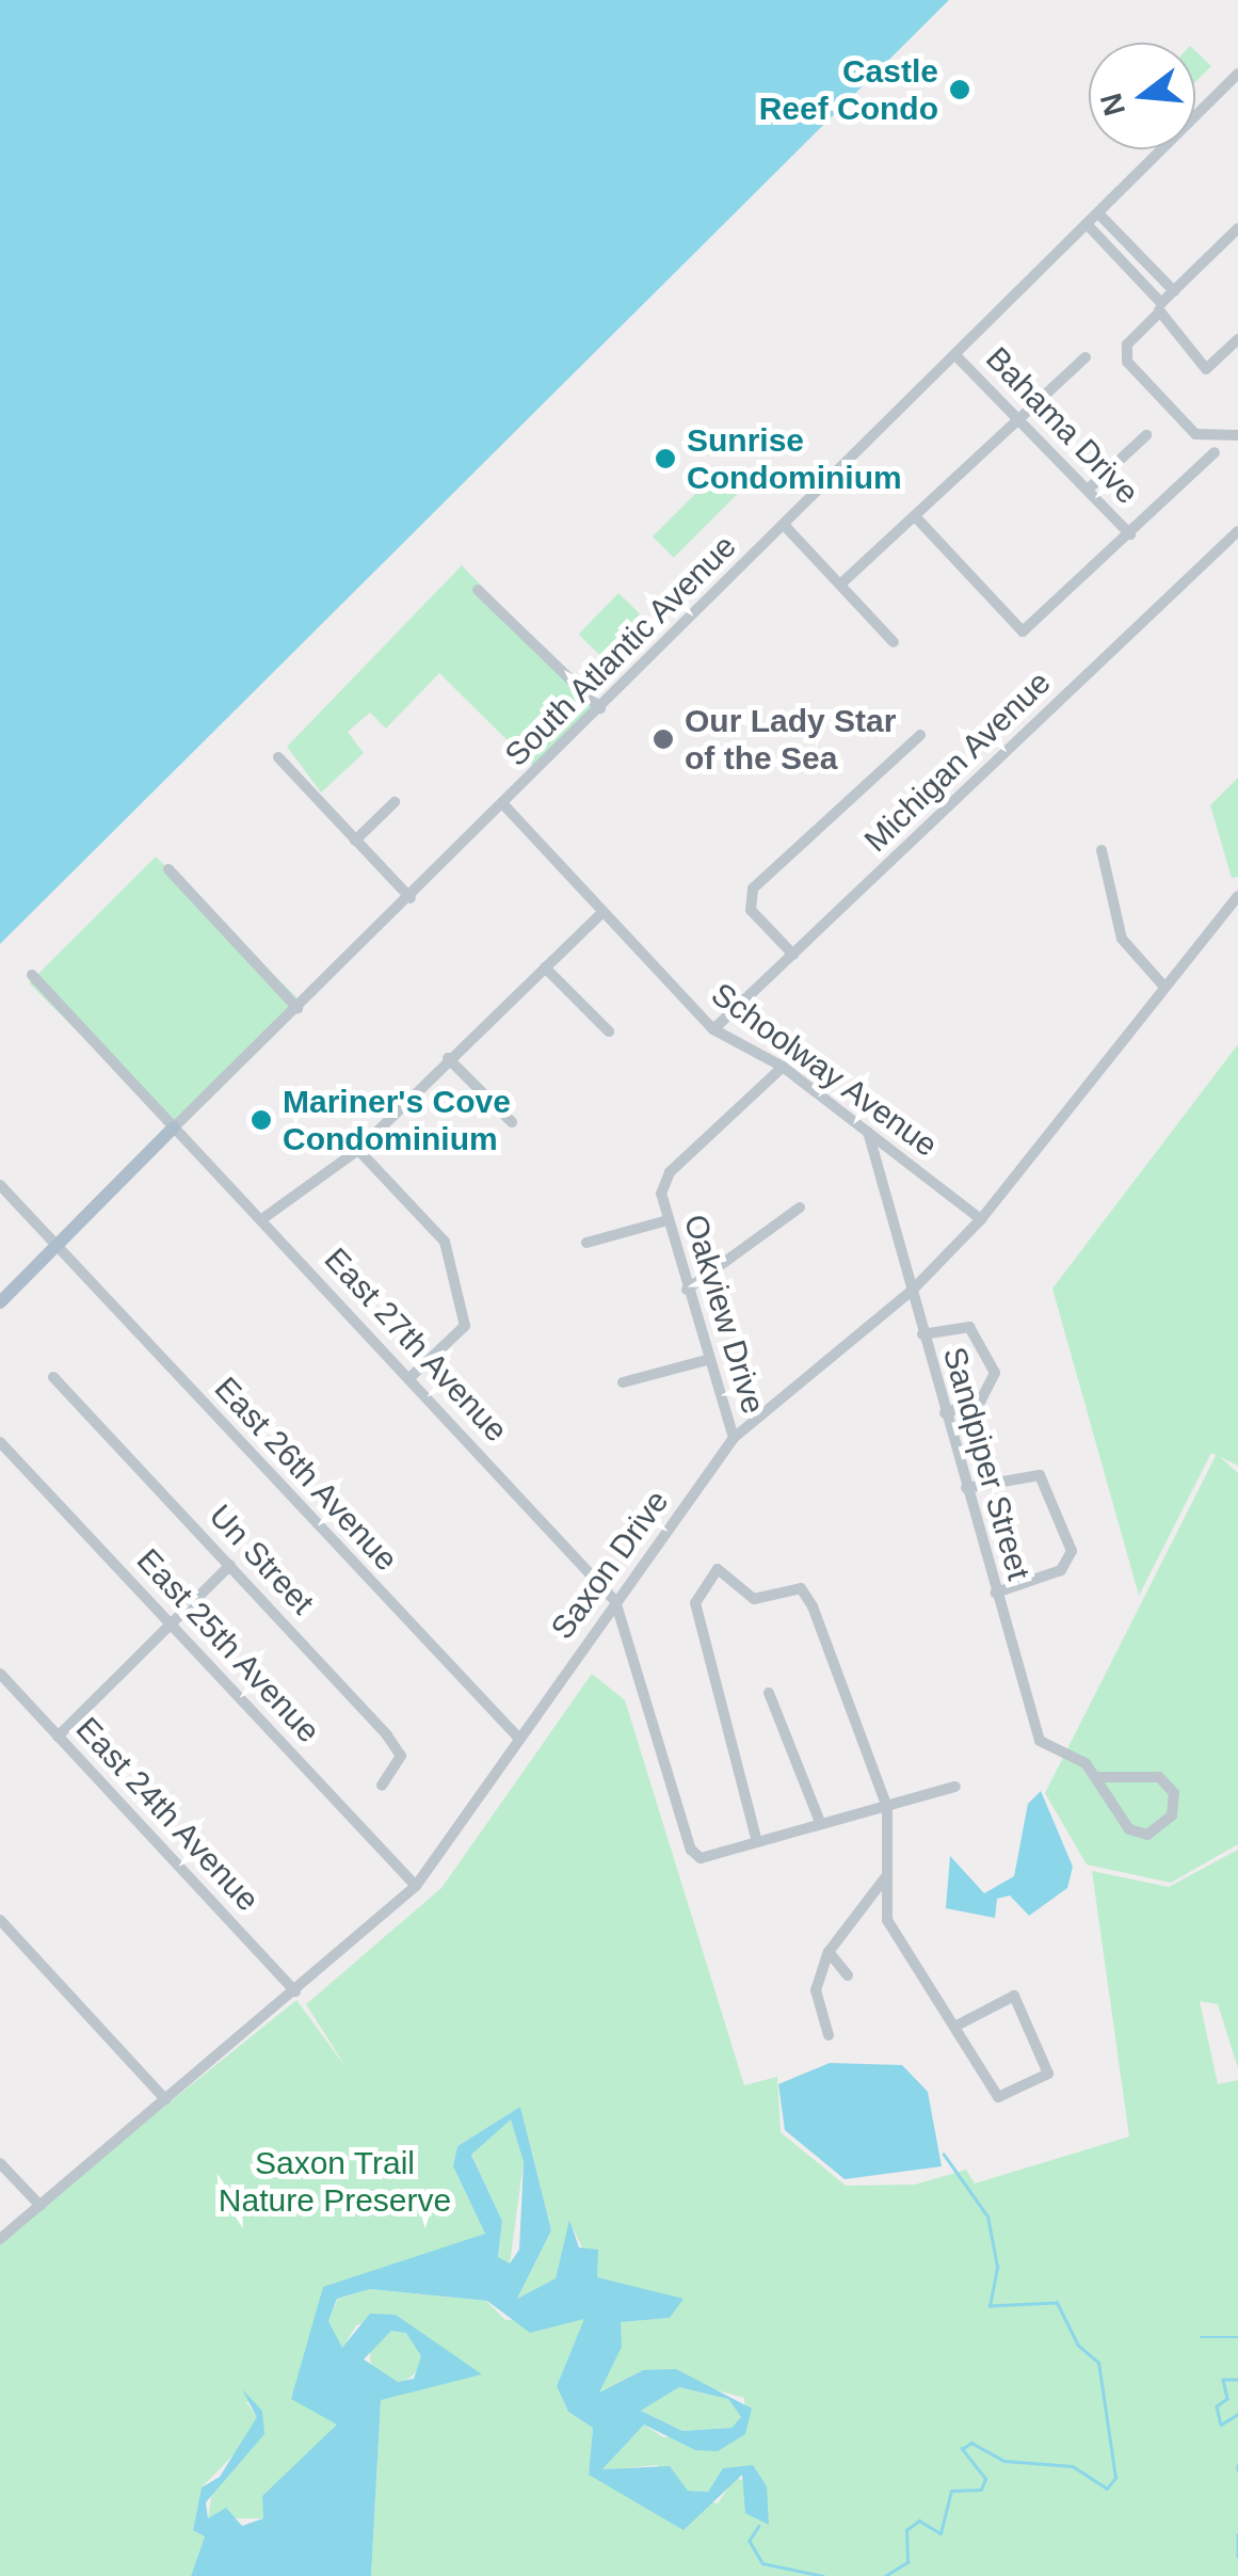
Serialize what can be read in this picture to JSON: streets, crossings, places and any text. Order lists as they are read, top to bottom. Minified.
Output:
{"streets":{"street":["Bahama Drive","South Atlantic Avenue","Michigan Avenue","Schoolway Avenue","Oakview Drive","East 27th Avenue","Sandpiper Street","East 26th Avenue","Un Street","Saxon Drive","East 25th Avenue","East 24th Avenue"]},"crossings":[["Bahama Drive","South Atlantic Avenue"],["South Atlantic Avenue","Schoolway Avenue"],["South Atlantic Avenue","East 27th Avenue"],["Michigan Avenue","Schoolway Avenue"],["Schoolway Avenue","Oakview Drive"],["Schoolway Avenue","Sandpiper Street"],["Schoolway Avenue","Saxon Drive"],["Oakview Drive","Saxon Drive"],["East 27th Avenue","Saxon Drive"],["Sandpiper Street","Saxon Drive"],["East 26th Avenue","Saxon Drive"],["Saxon Drive","East 25th Avenue"],["Saxon Drive","East 24th Avenue"]],"parks":["Saxon Trail Nature Preserve"],"places":["Castle Reef Condo","Sunrise Condominium","Our Lady Star of the Sea","Mariner's Cove Condominium"],"north":"left"}
